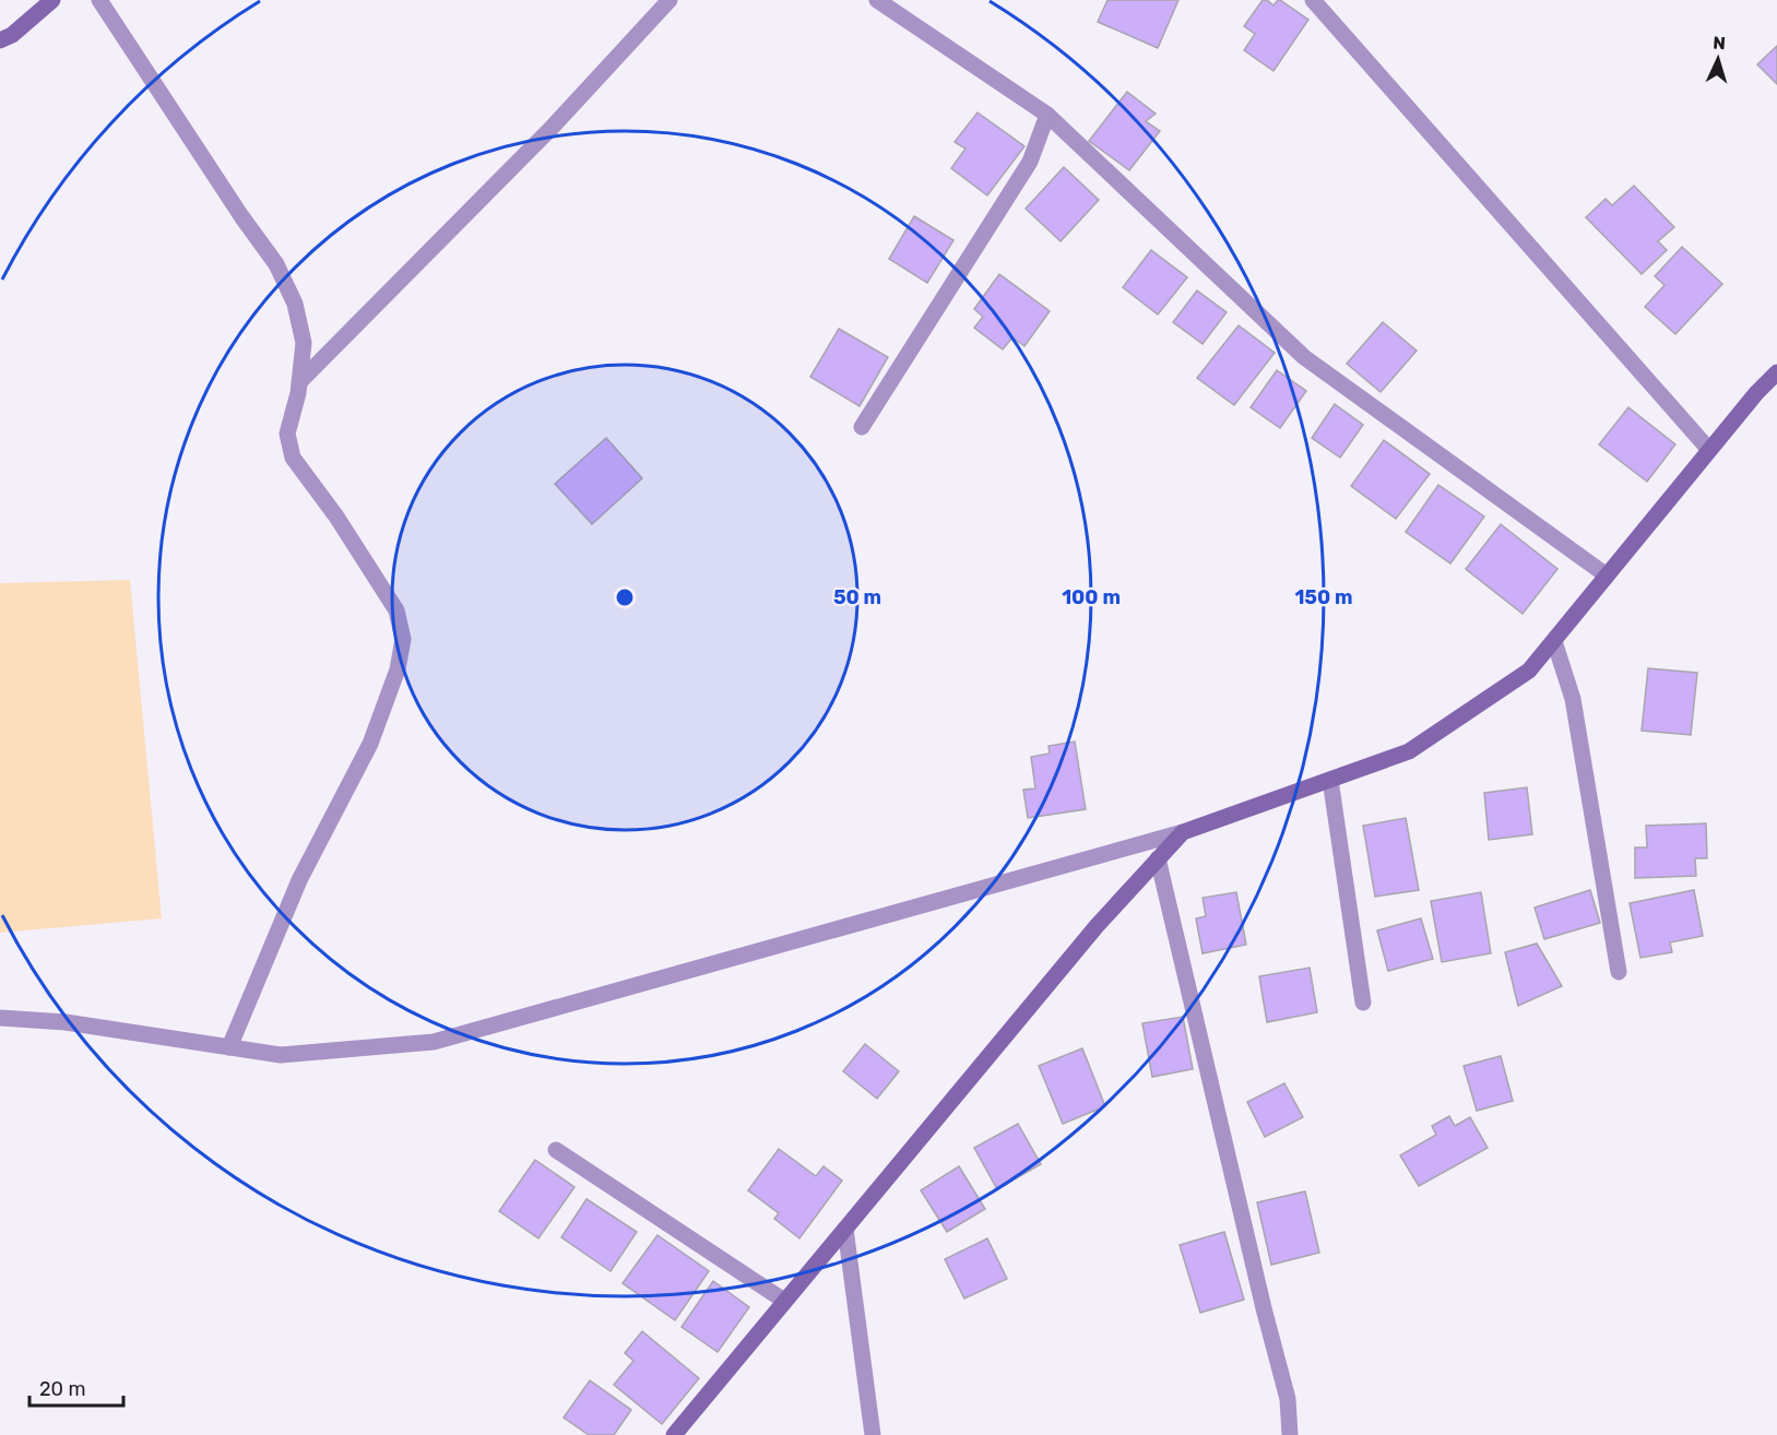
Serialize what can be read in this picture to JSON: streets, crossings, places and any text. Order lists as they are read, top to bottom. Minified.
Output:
{"scale_bar":"20 m","north":"top","rings":["50 m","100 m","150 m"]}
